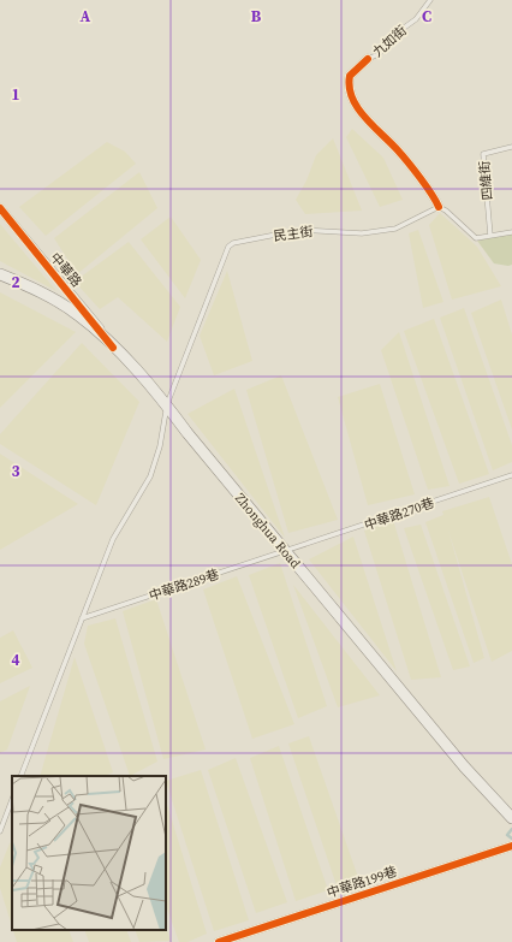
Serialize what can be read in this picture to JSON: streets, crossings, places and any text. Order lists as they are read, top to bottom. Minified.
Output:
{"streets":{"main road":["Zhonghua Road"],"street":["中華路","中華路199巷"],"lane":["九如街","四維街","民主街","中華路270巷","中華路289巷"]},"crossings":[["民主街","Zhonghua Road"],["中華路","Zhonghua Road"],["中華路270巷","Zhonghua Road"],["中華路270巷","中華路289巷"],["Zhonghua Road","中華路289巷"]],"grid":{"columns":["A","B","C"],"rows":["1","2","3","4"]}}
